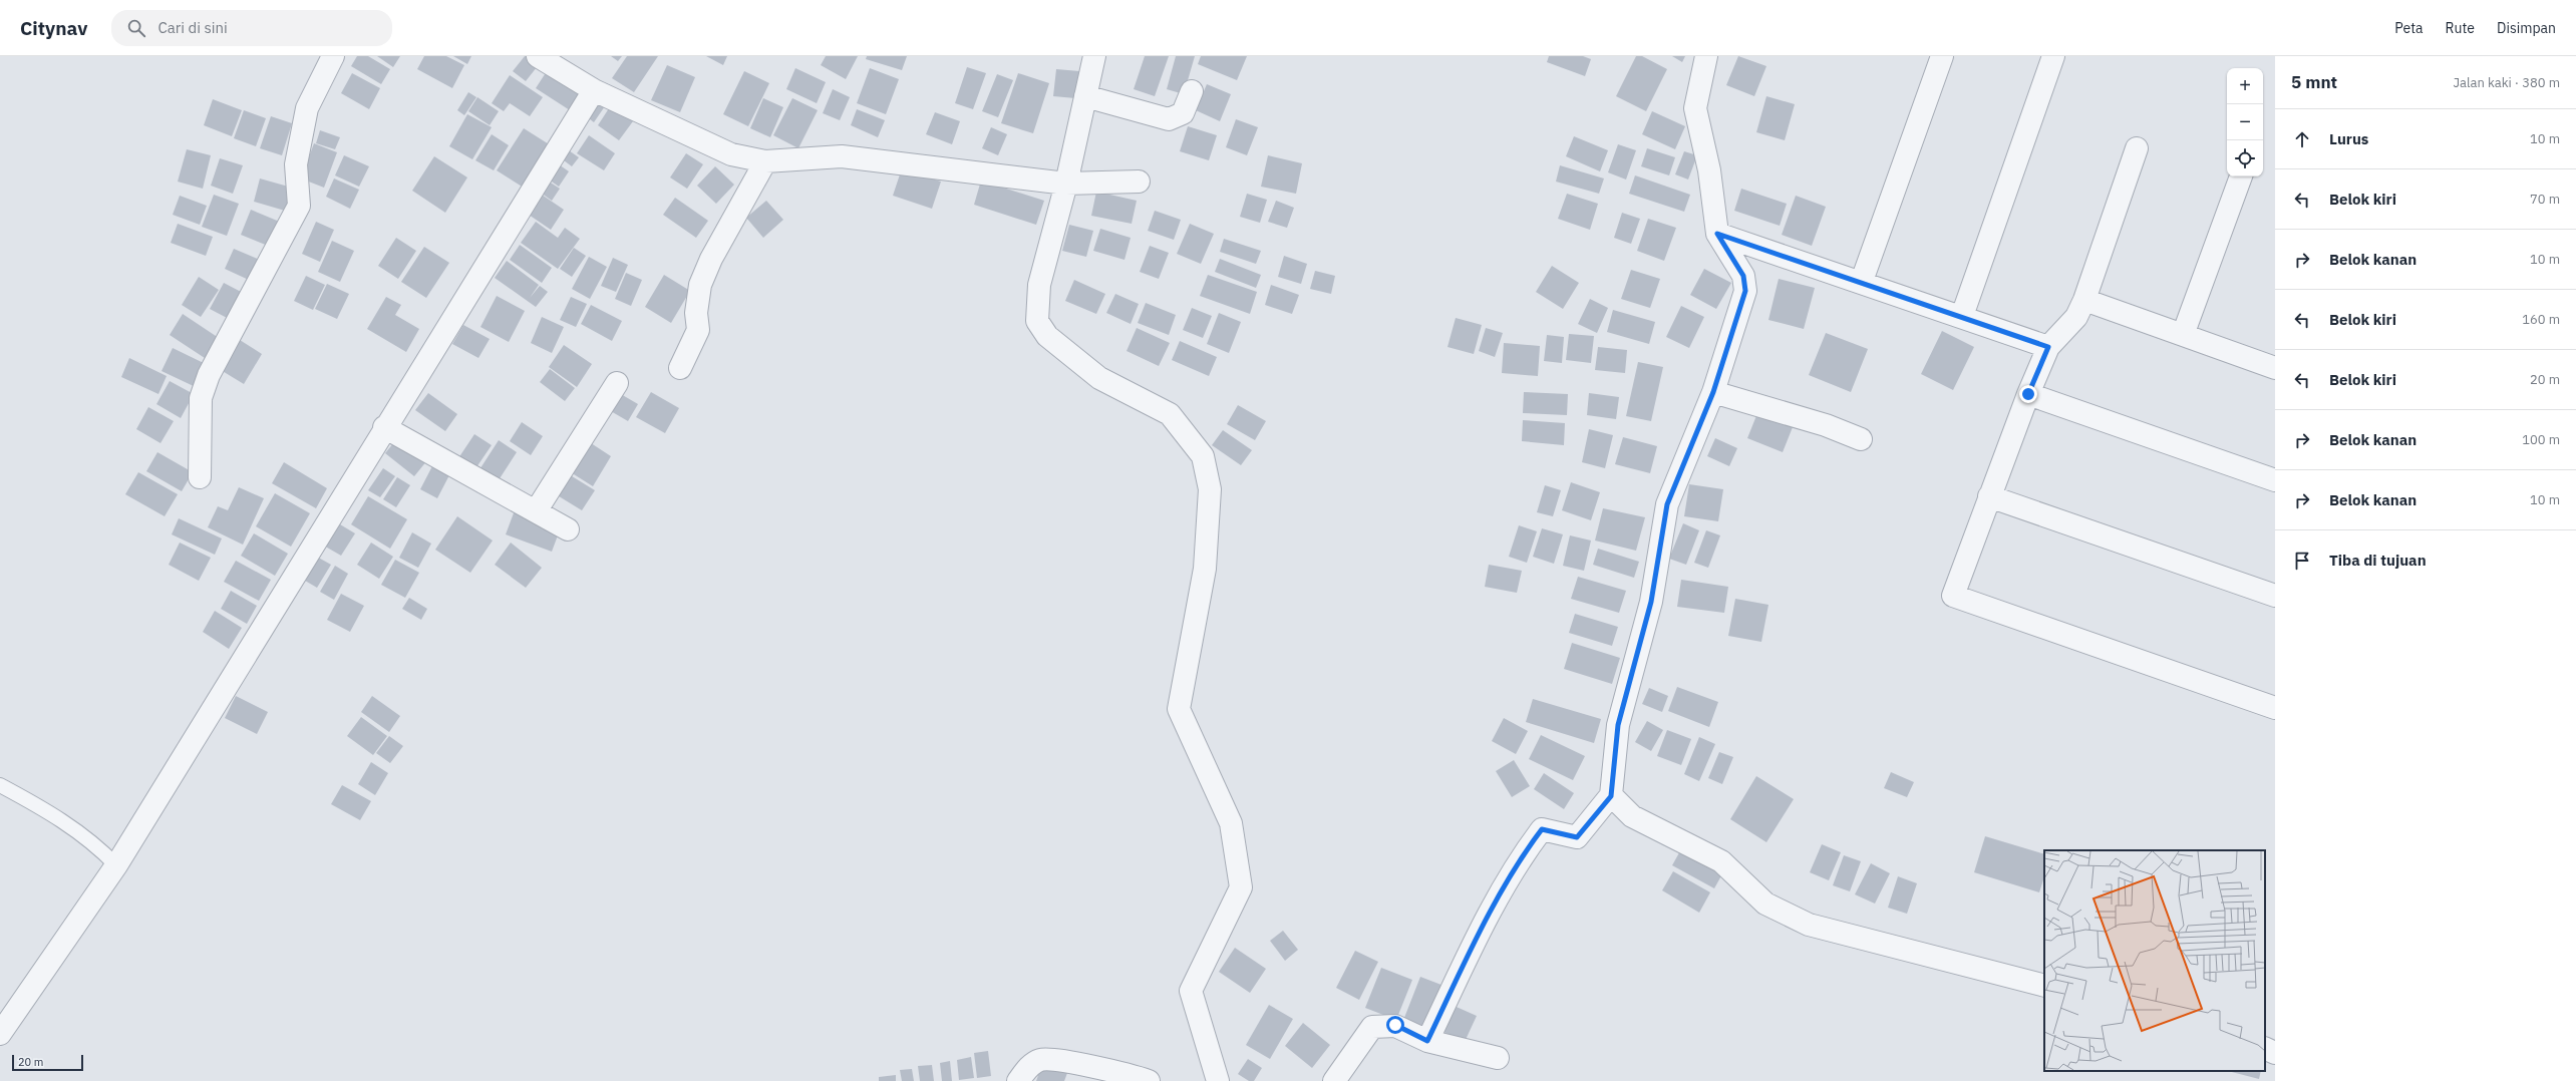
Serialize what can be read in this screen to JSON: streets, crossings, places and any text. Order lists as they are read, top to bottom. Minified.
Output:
{"scale_bar":"20 m","page":{"header":"Citynav","search":"Cari di sini","nav":["Peta","Rute","Disimpan"],"heading":["5 mnt","Jalan kaki · 380 m"],"map_buttons":["+","−"],"list":[["Lurus","10 m"],["Belok kiri","70 m"],["Belok kanan","10 m"],["Belok kiri","160 m"],["Belok kiri","20 m"],["Belok kanan","100 m"],["Belok kanan","10 m"],"Tiba di tujuan"],"scale":"20 m"}}
